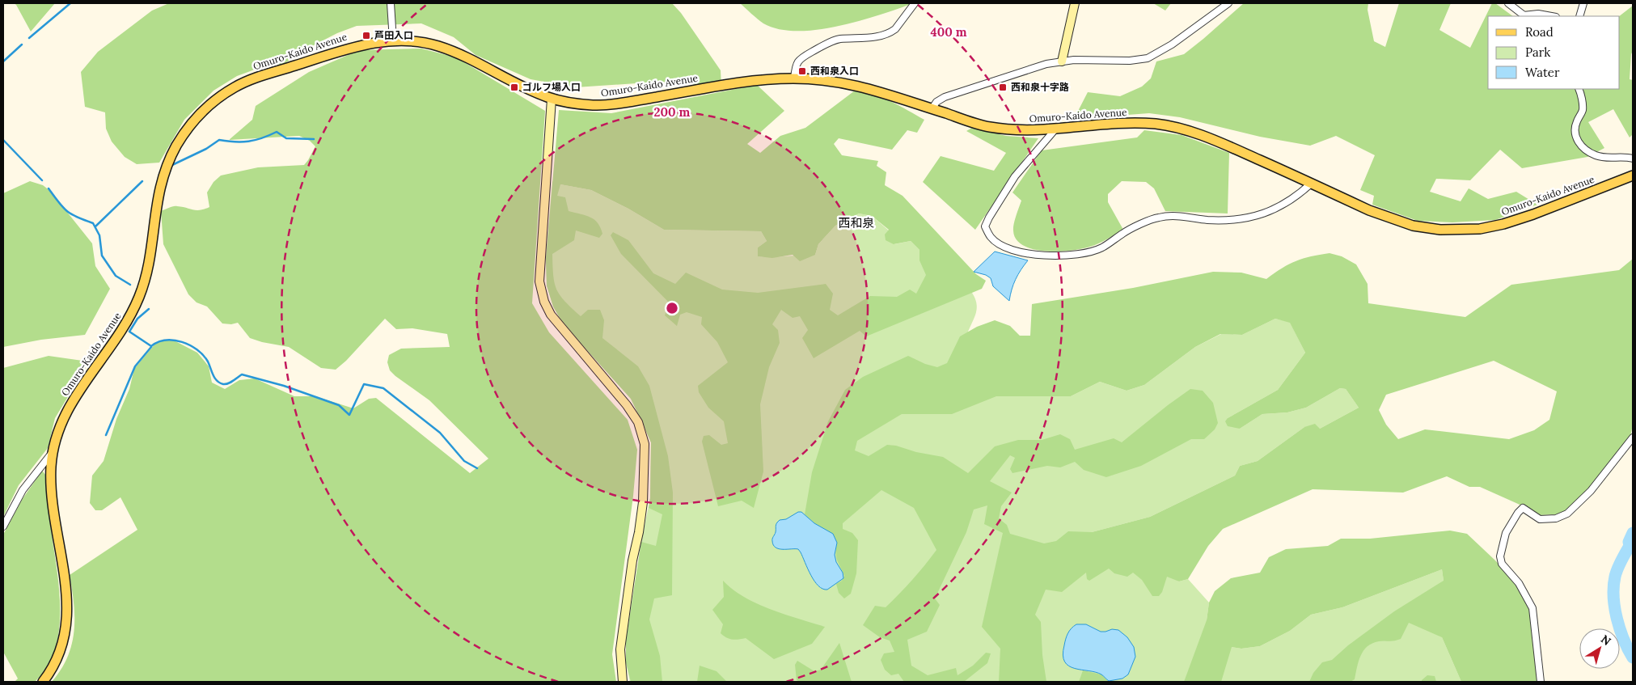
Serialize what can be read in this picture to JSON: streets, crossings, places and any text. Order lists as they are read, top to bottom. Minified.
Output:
{"streets":{"main road":["Omuro-Kaido Avenue"]},"districts":["西和泉"],"places":{"transit":["芦田入口","西和泉入口","ゴルフ場入口","西和泉十字路"]},"legend":["Road","Park","Water"],"north":"top right","rings":["400 m","200 m"]}
